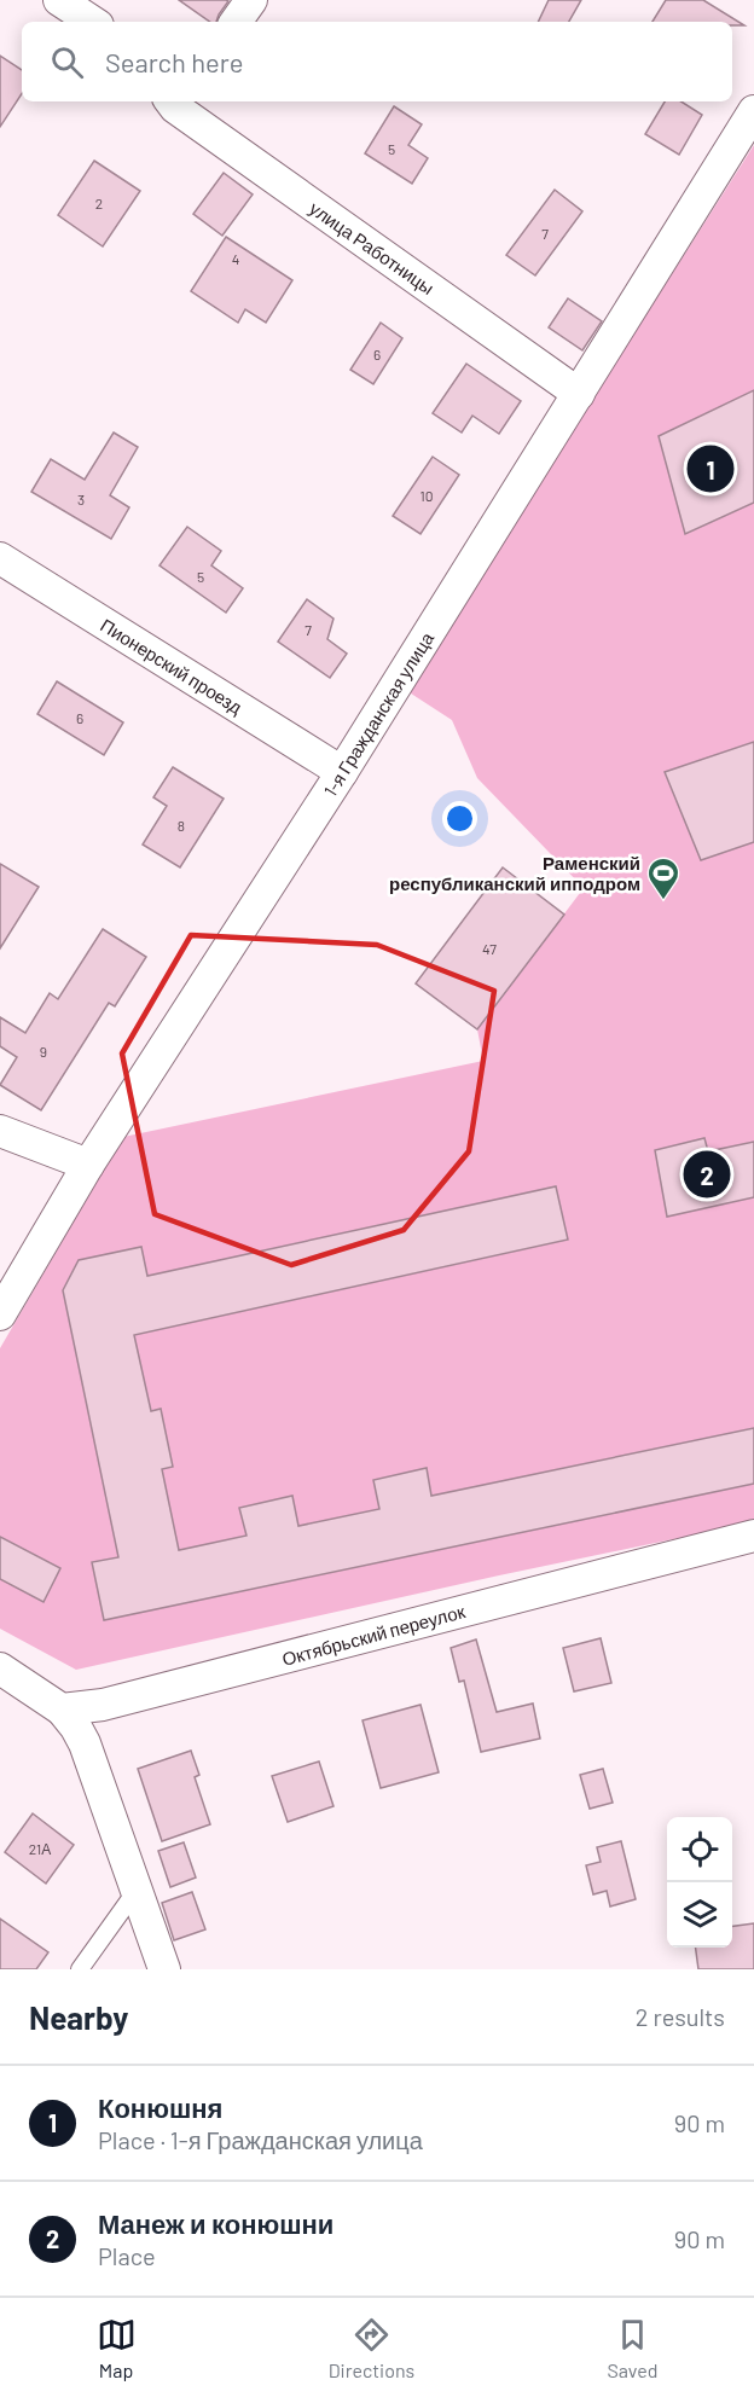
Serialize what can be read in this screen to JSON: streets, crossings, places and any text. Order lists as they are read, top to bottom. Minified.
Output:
{"streets":{"street":["улица Работницы","Пионерский проезд","1-я Гражданская улица","Октябрьский переулок"]},"crossings":[["улица Работницы","1-я Гражданская улица"],["Пионерский проезд","1-я Гражданская улица"]],"places":{"sports":["Раменский республиканский ипподром"]},"house_numbers":["5","2","7","4","6","10","3","5","7","6","8","47","9","21А"],"page":{"search":"Search here","pins":["1","2"],"heading":["Nearby","2 results"],"list":[{"mark":"1","name":"Конюшня","note":"Place · 1-я Гражданская улица","value":"90 m"},{"mark":"2","name":"Манеж и конюшни","note":"Place","value":"90 m"}],"nav":["Map","Directions","Saved"]}}
